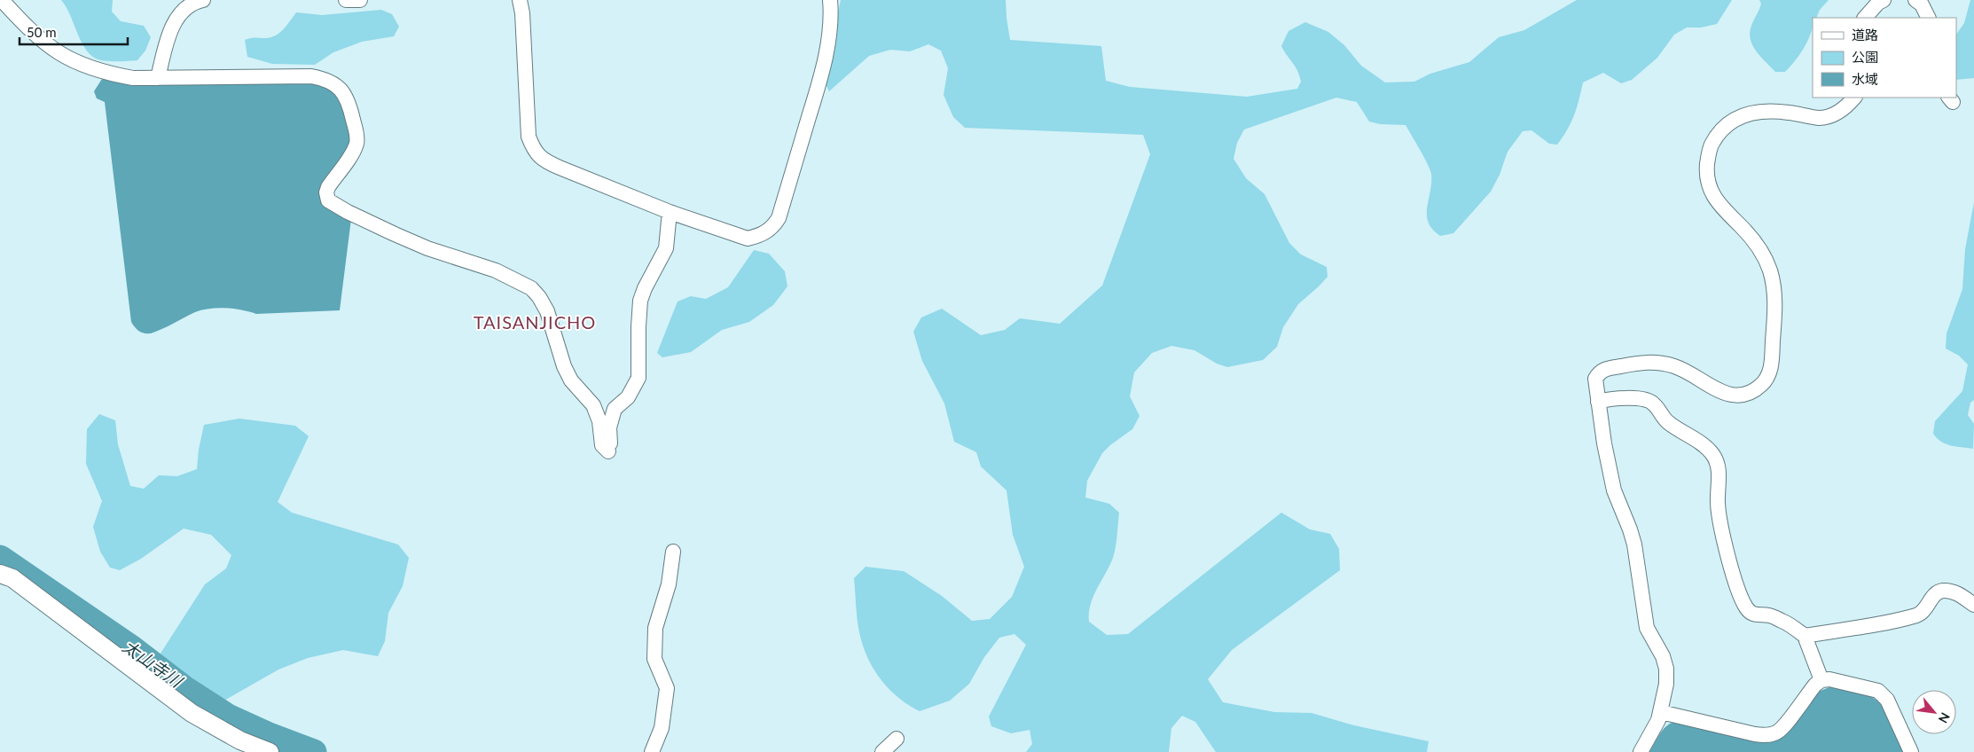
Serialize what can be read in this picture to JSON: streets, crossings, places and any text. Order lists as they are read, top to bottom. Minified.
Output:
{"districts":["TAISANJICHO"],"water":["太山寺川"],"legend":["道路","公園","水域"],"scale_bar":"50 m","north":"bottom right"}
